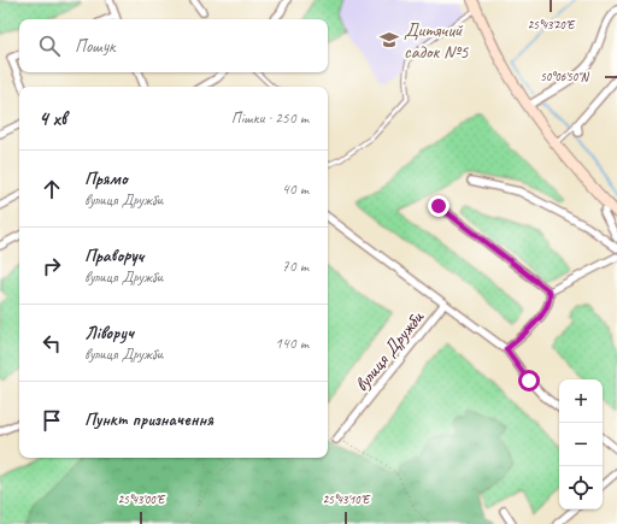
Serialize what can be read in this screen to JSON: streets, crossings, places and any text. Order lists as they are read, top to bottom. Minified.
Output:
{"streets":{"street":["вулиця Дружби"]},"places":{"school or university":["Дитячий садок №5"]},"page":{"search":"Пошук","heading":["4 хв","Пішки · 250 m"],"list":[["Прямо","вулиця Дружби","40 m"],["Праворуч","вулиця Дружби","70 m"],["Ліворуч","вулиця Дружби","140 m"],"Пункт призначення"],"map_buttons":["+","−"]},"coordinates":["25°43'20\"E","50°06'50\"N","25°43'00\"E","25°43'10\"E"]}
